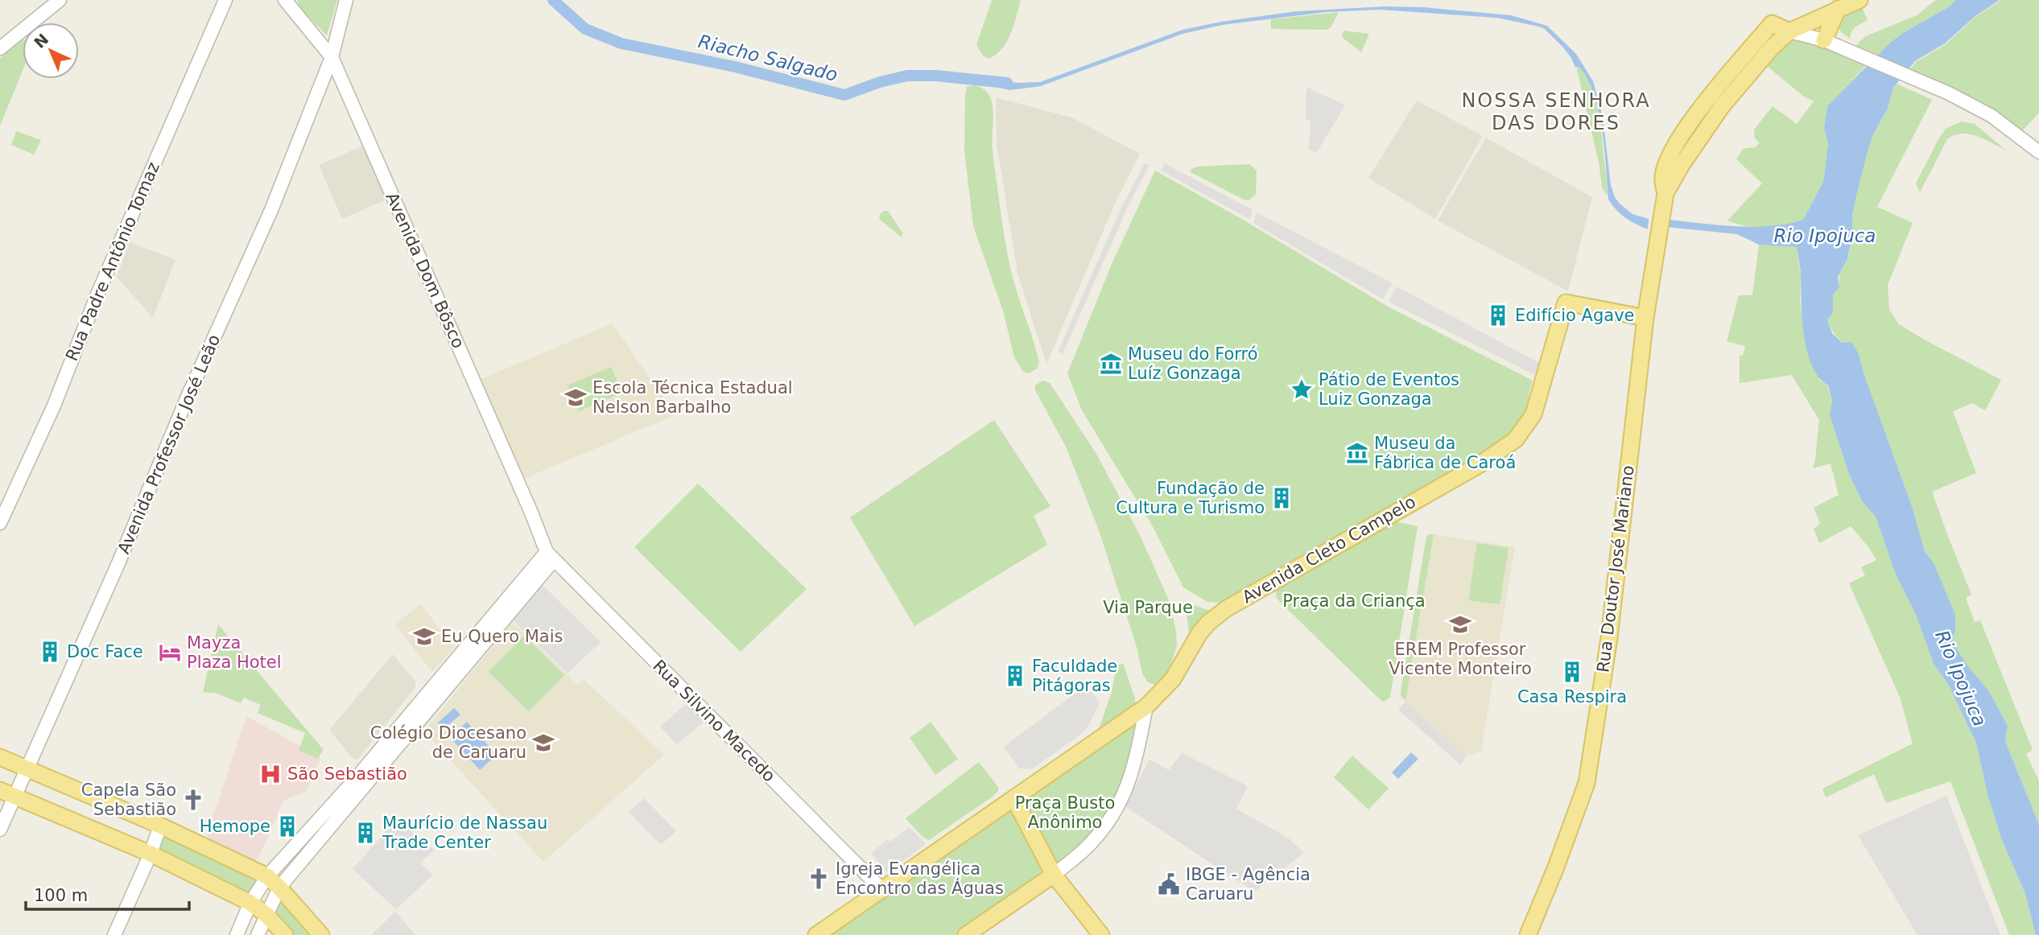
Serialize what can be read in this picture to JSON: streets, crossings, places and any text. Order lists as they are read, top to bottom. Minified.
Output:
{"streets":{"main road":["Avenida Cleto Campelo","Rua Doutor José Mariano"],"street":["Rua Padre Antônio Tomaz","Avenida Dom Bôsco","Avenida Professor José Leão","Rua Silvino Macedo"]},"crossings":[["Avenida Dom Bôsco","Avenida Professor José Leão"],["Avenida Dom Bôsco","Rua Silvino Macedo"],["Avenida Cleto Campelo","Rua Doutor José Mariano"],["Avenida Cleto Campelo","Rua Silvino Macedo"]],"districts":["NOSSA SENHORA DAS DORES"],"water":["Riacho Salgado","Rio Ipojuca"],"parks":["Praça da Criança","Via Parque","Praça Busto Anônimo"],"places":{"building":["Edifício Agave","Fundação de Cultura e Turismo","Doc Face","Casa Respira","Faculdade Pitágoras","Hemope","Maurício de Nassau Trade Center"],"museum":["Museu do Forró Luíz Gonzaga","Museu da Fábrica de Caroá"],"place":["Pátio de Eventos Luiz Gonzaga"],"school or university":["Escola Técnica Estadual Nelson Barbalho","EREM Professor Vicente Monteiro","Eu Quero Mais","Colégio Diocesano de Caruaru"],"hotel":["Mayza Plaza Hotel"],"hospital":["São Sebastião"],"church":["Capela São Sebastião","Igreja Evangélica Encontro das Águas"],"public building":["IBGE - Agência Caruaru"]},"scale_bar":"100 m","north":"top left"}
